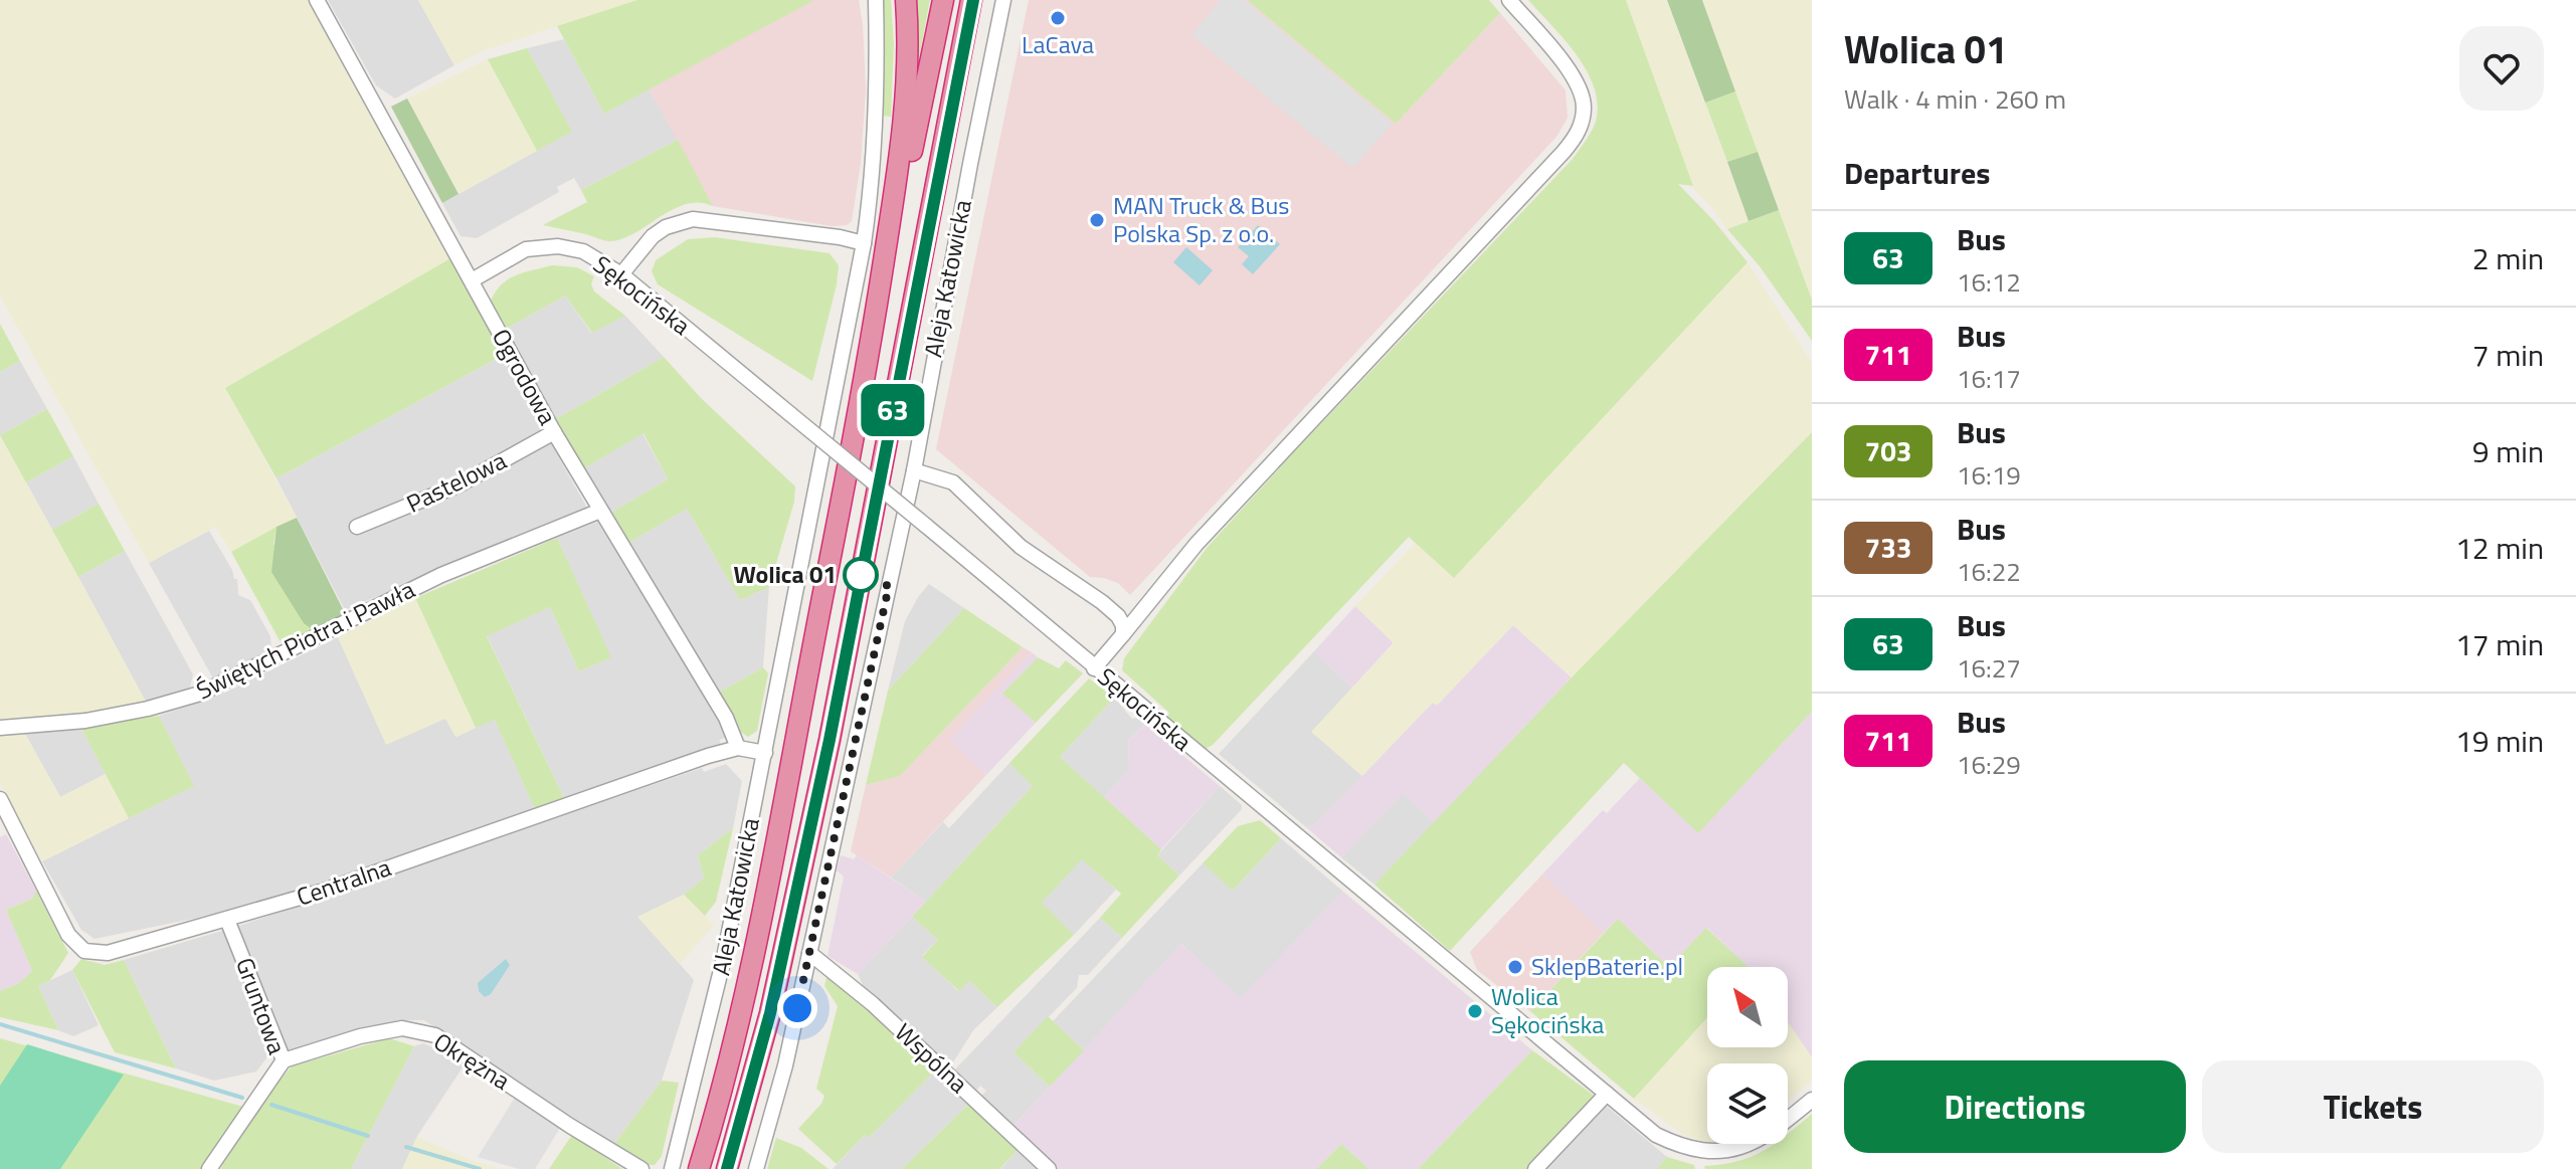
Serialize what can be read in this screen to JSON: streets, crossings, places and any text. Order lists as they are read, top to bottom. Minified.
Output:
{"streets":{"street":["Aleja Katowicka","Sękocińska","Ogrodowa","Pastelowa","Świętych Piotra i Pawła","Centralna","Gruntowa","Wspólna","Okrężna"]},"crossings":[["Aleja Katowicka","Centralna"],["Aleja Katowicka","Wspólna"],["Sękocińska","Ogrodowa"],["Ogrodowa","Pastelowa"],["Ogrodowa","Świętych Piotra i Pawła"],["Ogrodowa","Centralna"],["Centralna","Gruntowa"],["Gruntowa","Okrężna"]],"places":["LaCava","MAN Truck & Bus Polska Sp. z o.o.","Wolica 01","SklepBaterie.pl","Wolica Sękocińska"],"lines":["bus line 63"],"north":"top left","page":{"on_map":"63","heading":[["Wolica 01","Walk · 4 min · 260 m"],"Departures"],"list":[{"mark":"63","name":"Bus","note":"16:12","value":"2 min"},{"mark":"711","name":"Bus","note":"16:17","value":"7 min"},{"mark":"703","name":"Bus","note":"16:19","value":"9 min"},{"mark":"733","name":"Bus","note":"16:22","value":"12 min"},{"mark":"63","name":"Bus","note":"16:27","value":"17 min"},{"mark":"711","name":"Bus","note":"16:29","value":"19 min"}],"buttons":["Directions","Tickets"]}}
